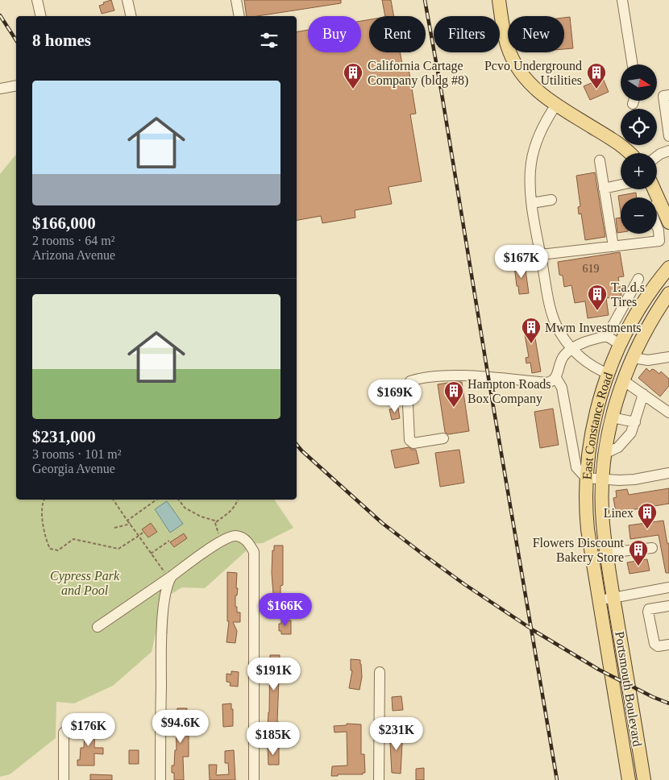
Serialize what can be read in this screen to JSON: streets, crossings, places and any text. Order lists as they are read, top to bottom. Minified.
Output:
{"streets":{"main road":["East Constance Road","Portsmouth Boulevard"]},"crossings":[["East Constance Road","Portsmouth Boulevard"]],"parks":["Cypress Park and Pool"],"places":{"building":["California Cartage Company (bldg #8)","Pcvo Underground Utilities","T.a.d.s Tires","Mwm Investments","Hampton Roads Box Company","Linex","Flowers Discount Bakery Store"]},"house_numbers":["619"],"north":"right","page":{"chip":["Buy","Rent","Filters","New"],"heading":"8 homes","map_buttons":["+","−"],"list":[{"name":"$166,000","note":"2 rooms · 64 m² · Arizona Avenue"},{"name":"$231,000","note":"3 rooms · 101 m² · Georgia Avenue"}],"price":["$167K","$169K","$166K","$191K","$94.6K","$176K","$231K","$185K"]}}
